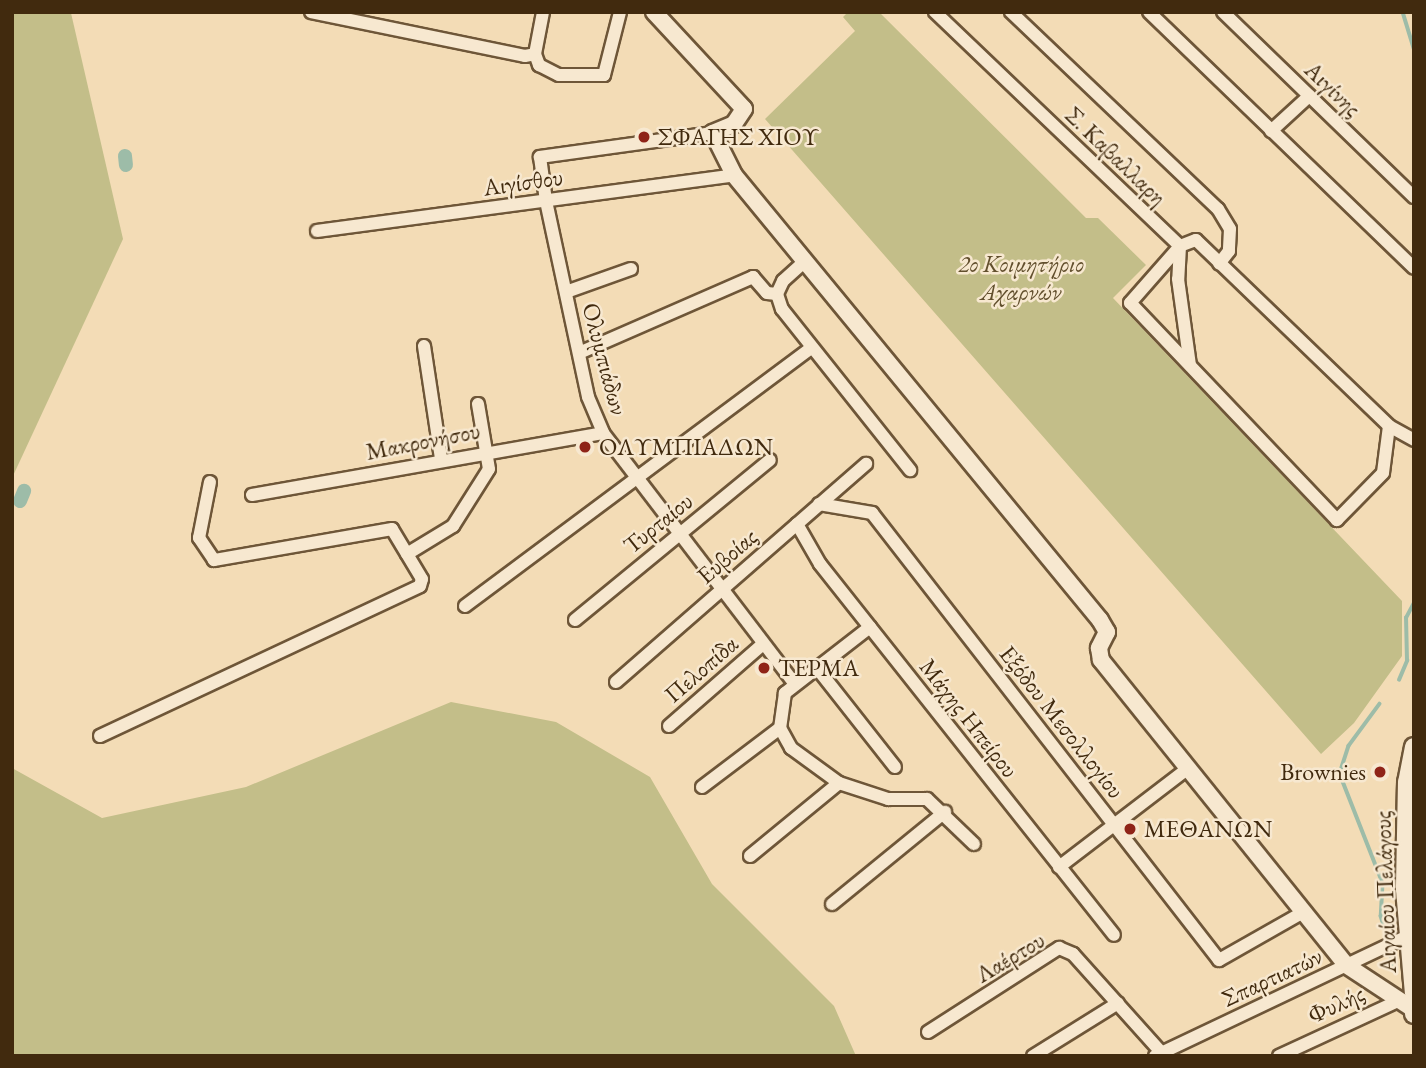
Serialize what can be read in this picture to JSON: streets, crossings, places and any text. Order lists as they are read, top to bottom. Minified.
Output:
{"streets":{"main road":["Αιγαίου Πελάγους"],"street":["Αιγίνης","Σ. Καβαλλαρη","Αιγίσθου","Ολυμπιάδων","Μακρονήσου","Τυρταίου","Ευβοίας","Πελοπίδα","Μάχης Ηπείρου","Εξόδου Μεσολλογίου","Λαέρτου","Σπαρτιατών","Φυλής"]},"crossings":[["Αιγίσθου","Ολυμπιάδων"],["Ολυμπιάδων","Μακρονήσου"],["Ολυμπιάδων","Τυρταίου"],["Ολυμπιάδων","Ευβοίας"],["Ολυμπιάδων","Πελοπίδα"],["Ευβοίας","Μάχης Ηπείρου"],["Ευβοίας","Εξόδου Μεσολλογίου"],["Αιγαίου Πελάγους","Σπαρτιατών"],["Λαέρτου","Σπαρτιατών"]],"parks":["2ο Κοιμητήριο Αχαρνών"],"places":["ΣΦΑΓΗΣ ΧΙΟΥ","ΟΛΥΜΠΙΑΔΩΝ","ΤΕΡΜΑ","Brownies","ΜΕΘΑΝΩΝ"]}
